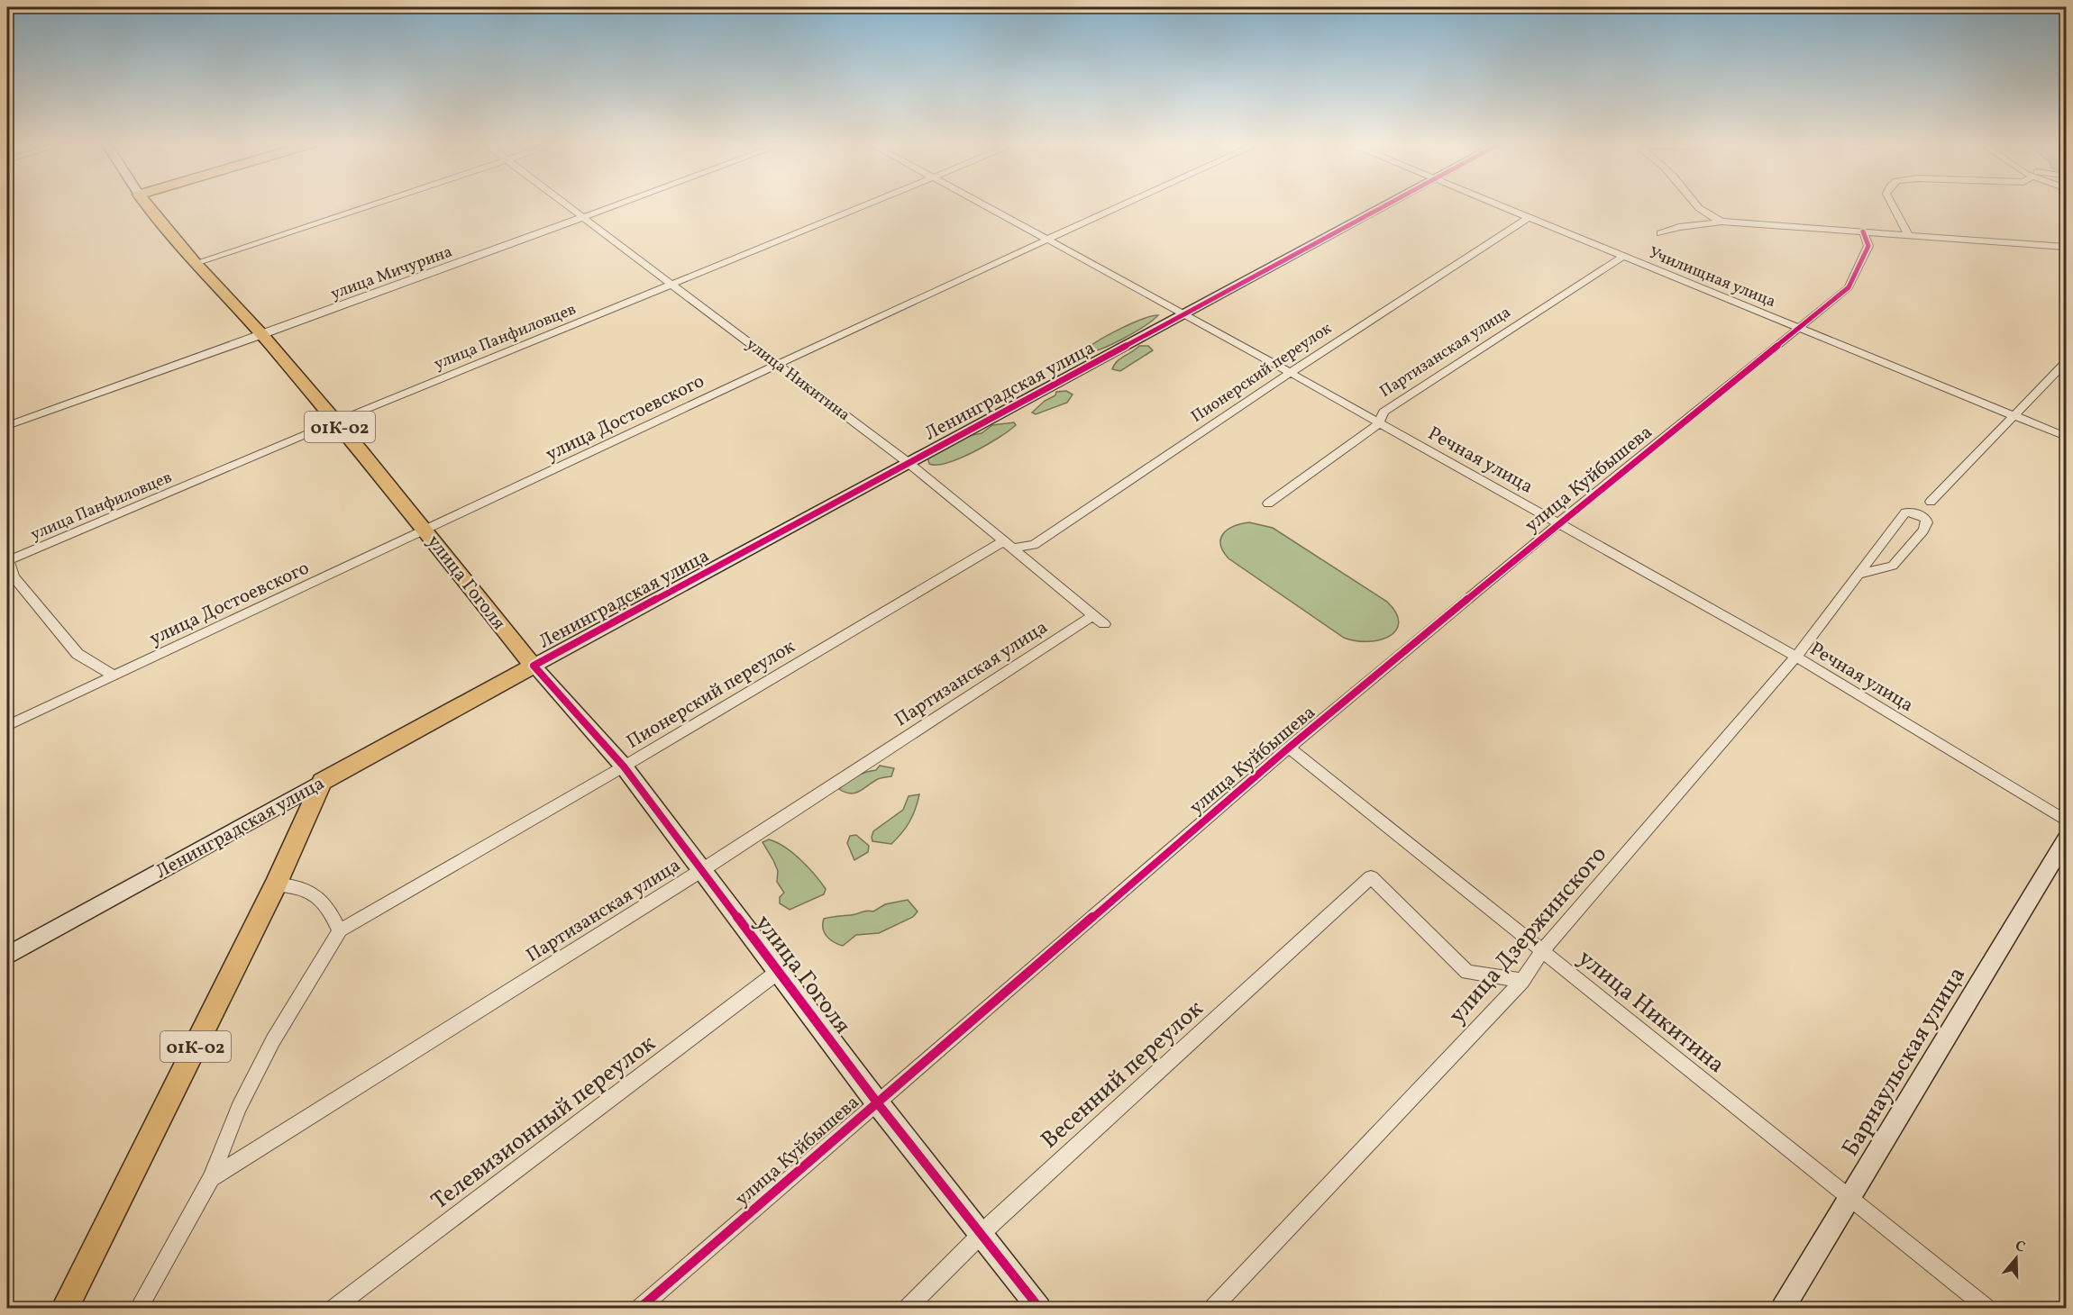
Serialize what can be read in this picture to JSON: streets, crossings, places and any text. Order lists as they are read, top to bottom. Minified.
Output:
{"streets":{"main road":["Ленинградская улица","01К-02","улица Гоголя"],"street":["улица Мичурина","Училищная улица","улица Панфиловцев","Партизанская улица","Пионерский переулок","улица Никитина","улица Достоевского","Речная улица","улица Куйбышева","улица Дзержинского","Барнаульская улица","Весенний переулок","Телевизионный переулок"]},"crossings":[["улица Мичурина","улица Никитина"],["улица Мичурина","улица Гоголя"],["Училищная улица","Партизанская улица"],["Училищная улица","Пионерский переулок"],["Училищная улица","улица Куйбышева"],["улица Панфиловцев","улица Никитина"],["улица Панфиловцев","улица Гоголя"],["Партизанская улица","улица Никитина"],["Партизанская улица","Речная улица"],["Партизанская улица","улица Гоголя"],["Пионерский переулок","улица Никитина"],["Пионерский переулок","Речная улица"],["Пионерский переулок","улица Гоголя"],["улица Никитина","Ленинградская улица"],["улица Никитина","улица Достоевского"],["улица Никитина","улица Куйбышева"],["улица Никитина","улица Дзержинского"],["улица Никитина","Барнаульская улица"],["Ленинградская улица","01К-02"],["Ленинградская улица","Речная улица"],["Ленинградская улица","улица Гоголя"],["улица Достоевского","Речная улица"],["улица Достоевского","улица Гоголя"],["Речная улица","улица Куйбышева"],["Речная улица","улица Дзержинского"],["улица Куйбышева","улица Гоголя"],["улица Гоголя","Весенний переулок"],["улица Гоголя","Телевизионный переулок"],["улица Дзержинского","Весенний переулок"]],"north":"top"}
